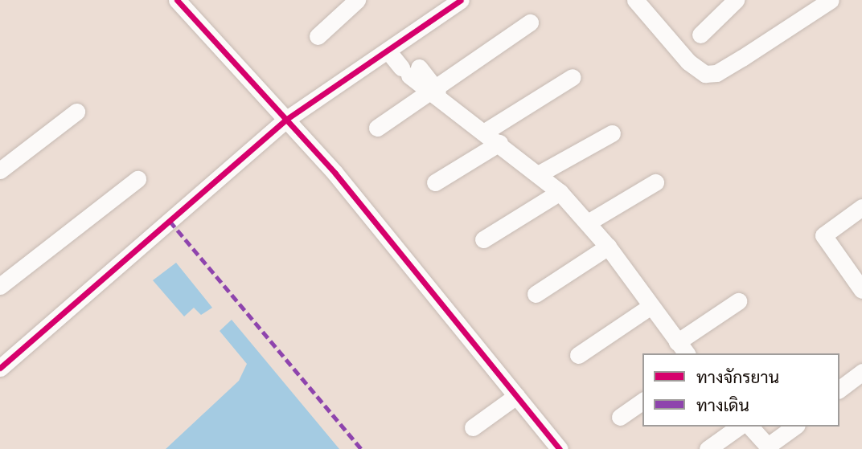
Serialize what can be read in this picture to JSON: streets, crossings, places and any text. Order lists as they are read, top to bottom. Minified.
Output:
{"legend":["ทางจักรยาน","ทางเดิน"]}
